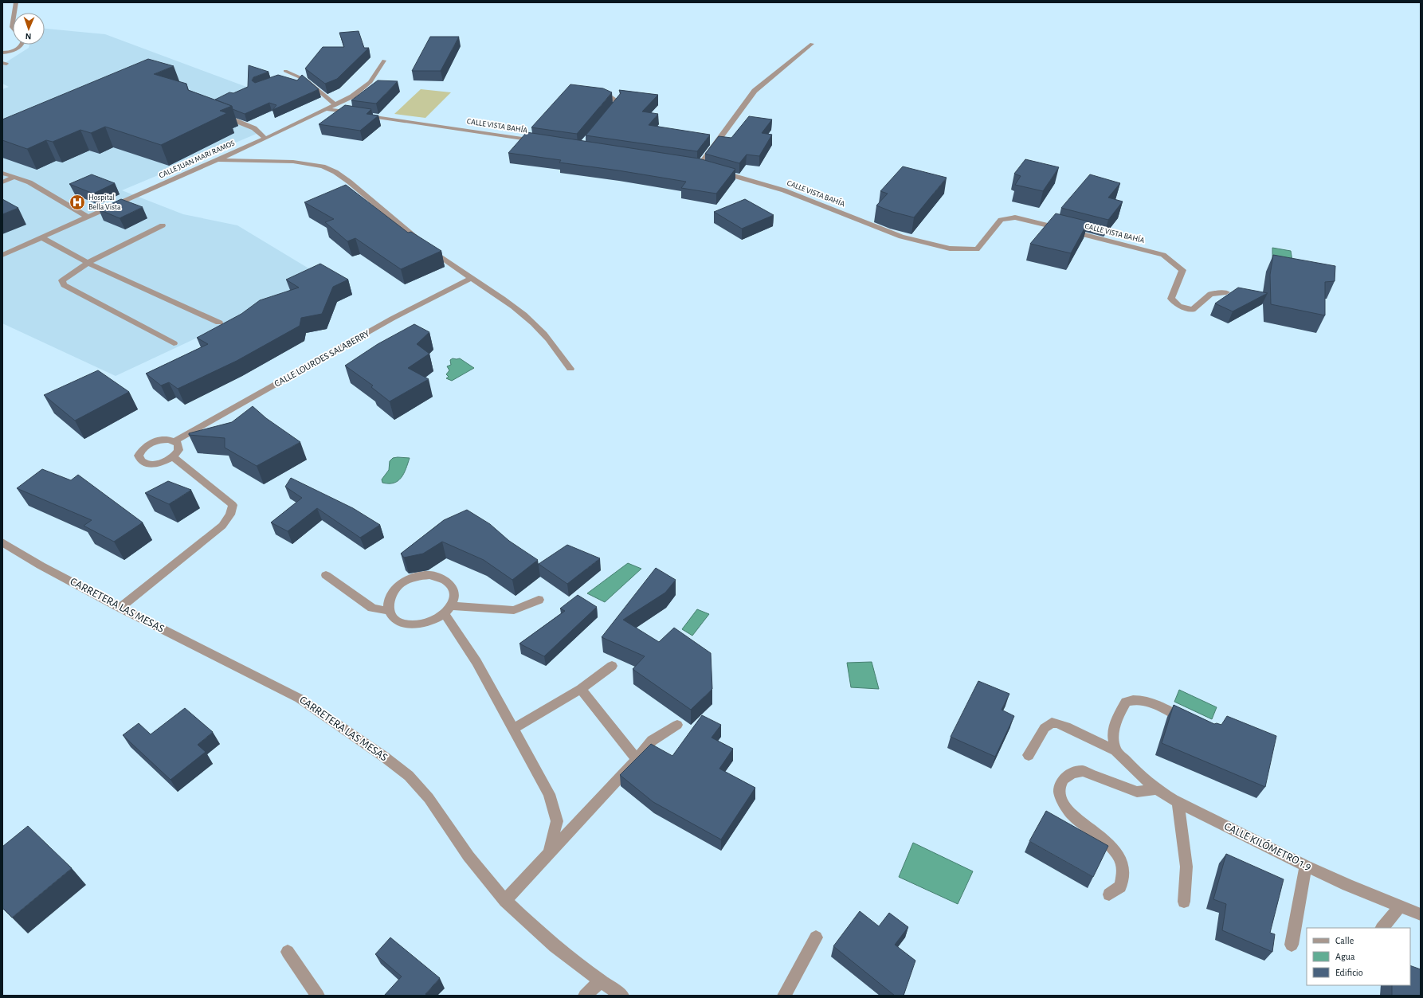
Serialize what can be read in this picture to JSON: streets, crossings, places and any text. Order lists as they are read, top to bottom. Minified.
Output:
{"streets":{"street":["CALLE VISTA BAHÍA","CALLE JUAN MARI RAMOS","CALLE LOURDES SALABERRY","CARRETERA LAS MESAS","CALLE KILÓMETRO 1.9"]},"crossings":[["CALLE VISTA BAHÍA","CALLE JUAN MARI RAMOS"]],"places":{"hospital":["Hospital Bella Vista"]},"legend":["Calle","Agua","Edificio"],"north":"bottom"}
